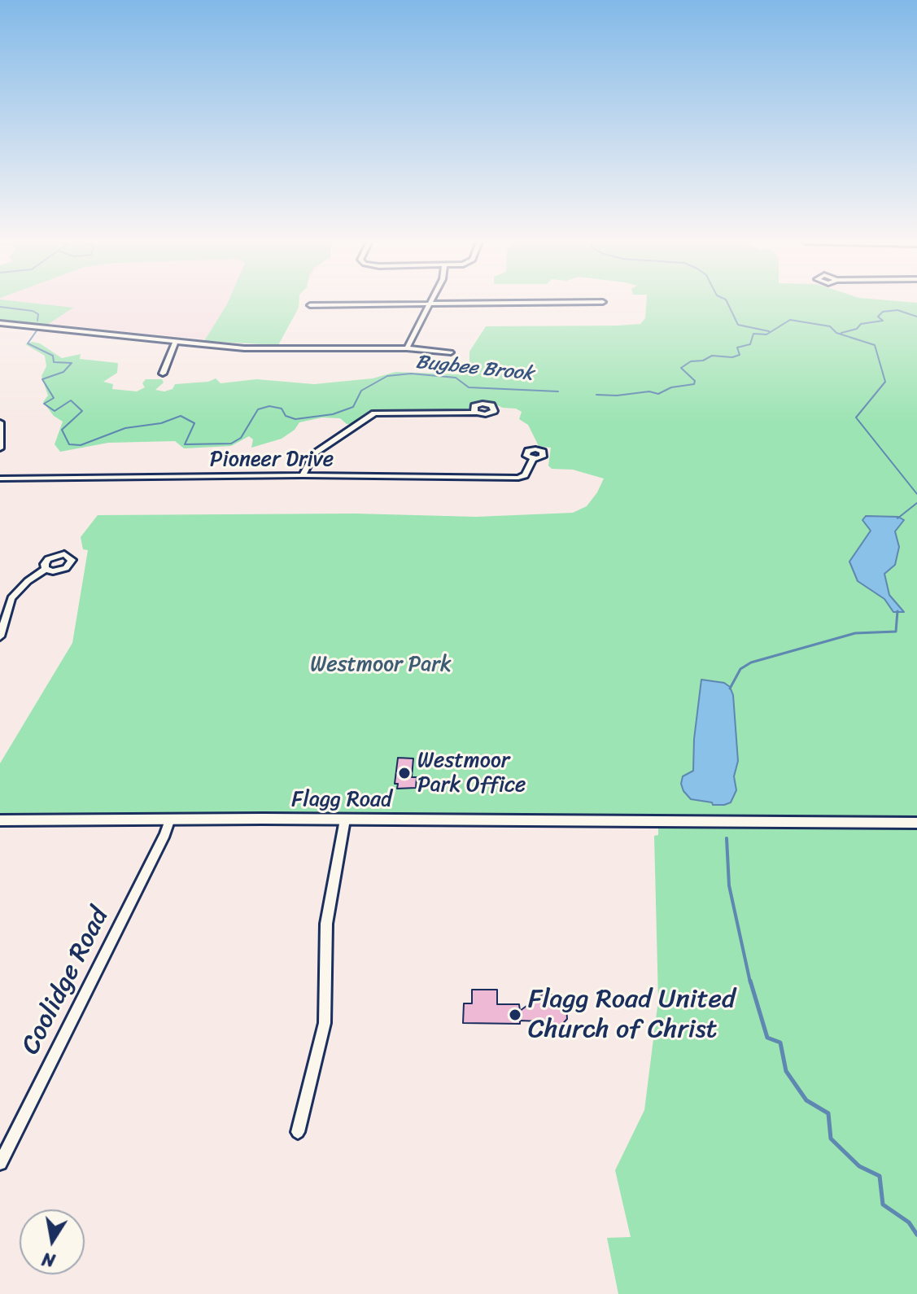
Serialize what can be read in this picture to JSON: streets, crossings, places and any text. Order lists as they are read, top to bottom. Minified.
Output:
{"streets":{"street":["Pioneer Drive","Flagg Road","Coolidge Road"]},"crossings":[["Flagg Road","Coolidge Road"]],"water":["Bugbee Brook"],"parks":["Westmoor Park"],"places":["Westmoor Park Office","Flagg Road United Church of Christ"],"north":"bottom"}
